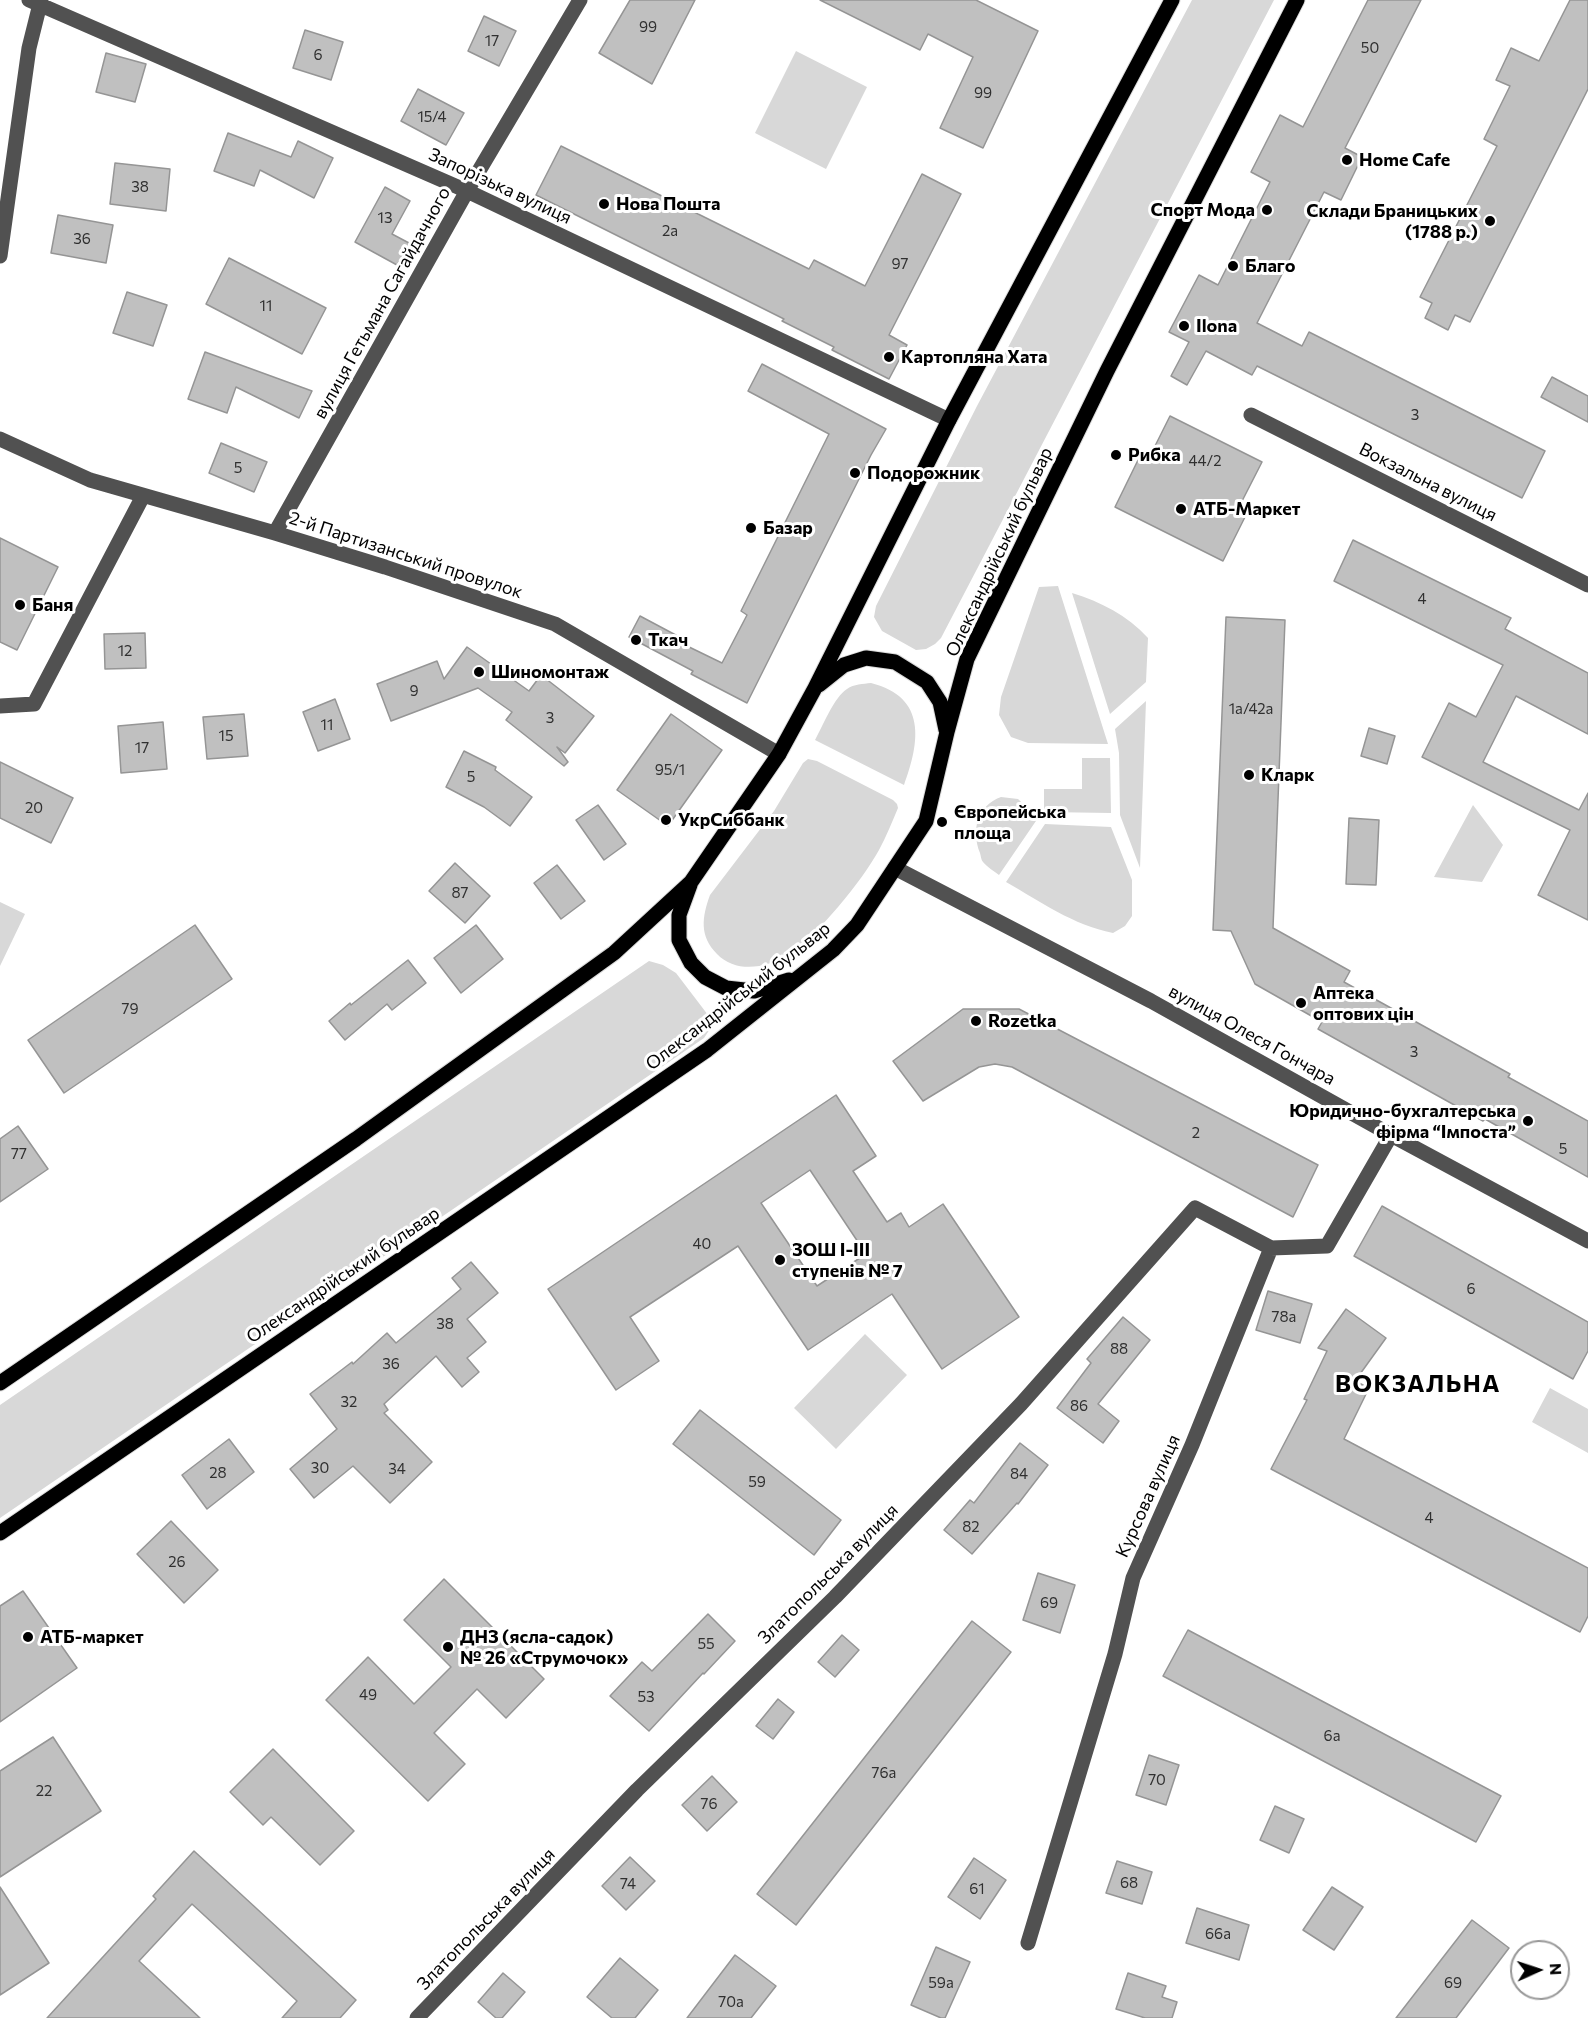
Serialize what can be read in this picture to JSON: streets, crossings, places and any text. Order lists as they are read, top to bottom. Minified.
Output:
{"streets":{"main road":["Олександрійський бульвар"],"street":["Запорізька вулиця","вулиця Гетьмана Сагайдачного","Вокзальна вулиця","2-й Партизанський провулок","вулиця Олеся Гончара","Курсова вулиця","Златопольська вулиця"]},"crossings":[["Запорізька вулиця","вулиця Гетьмана Сагайдачного"],["вулиця Гетьмана Сагайдачного","2-й Партизанський провулок"],["Олександрійський бульвар","вулиця Олеся Гончара"],["Курсова вулиця","Златопольська вулиця"]],"districts":["ВОКЗАЛЬНА"],"places":["Home Cafe","Нова Пошта","Спорт Мода","Склади Браницьких (1788 р.)","Благо","Ilona","Картопляна Хата","Рибка","Подорожник","АТБ-Маркет","Базар","Баня","Ткач","Шиномонтаж","Кларк","УкрСиббанк","Європейська площа","Аптека оптових цін","Rozetka","Юридично-бухгалтерська фірма “Імпоста”","ЗОШ І-ІІІ ступенів № 7","АТБ-маркет","ДНЗ (ясла-садок) № 26 «Струмочок»"],"house_numbers":["99","17","50","6","99","15/4","38","13","2а","36","97","11","3","44/2","5","4","12","9","1а/42а","3","11","15","17","95/1","5","20","87","79","3","2","5","77","40","6","78а","38","88","36","32","86","30","34","28","84","59","4","82","26","69","55","49","53","6а","76а","70","22","76","68","74","61","66а","59а","69","70а"],"north":"right"}
